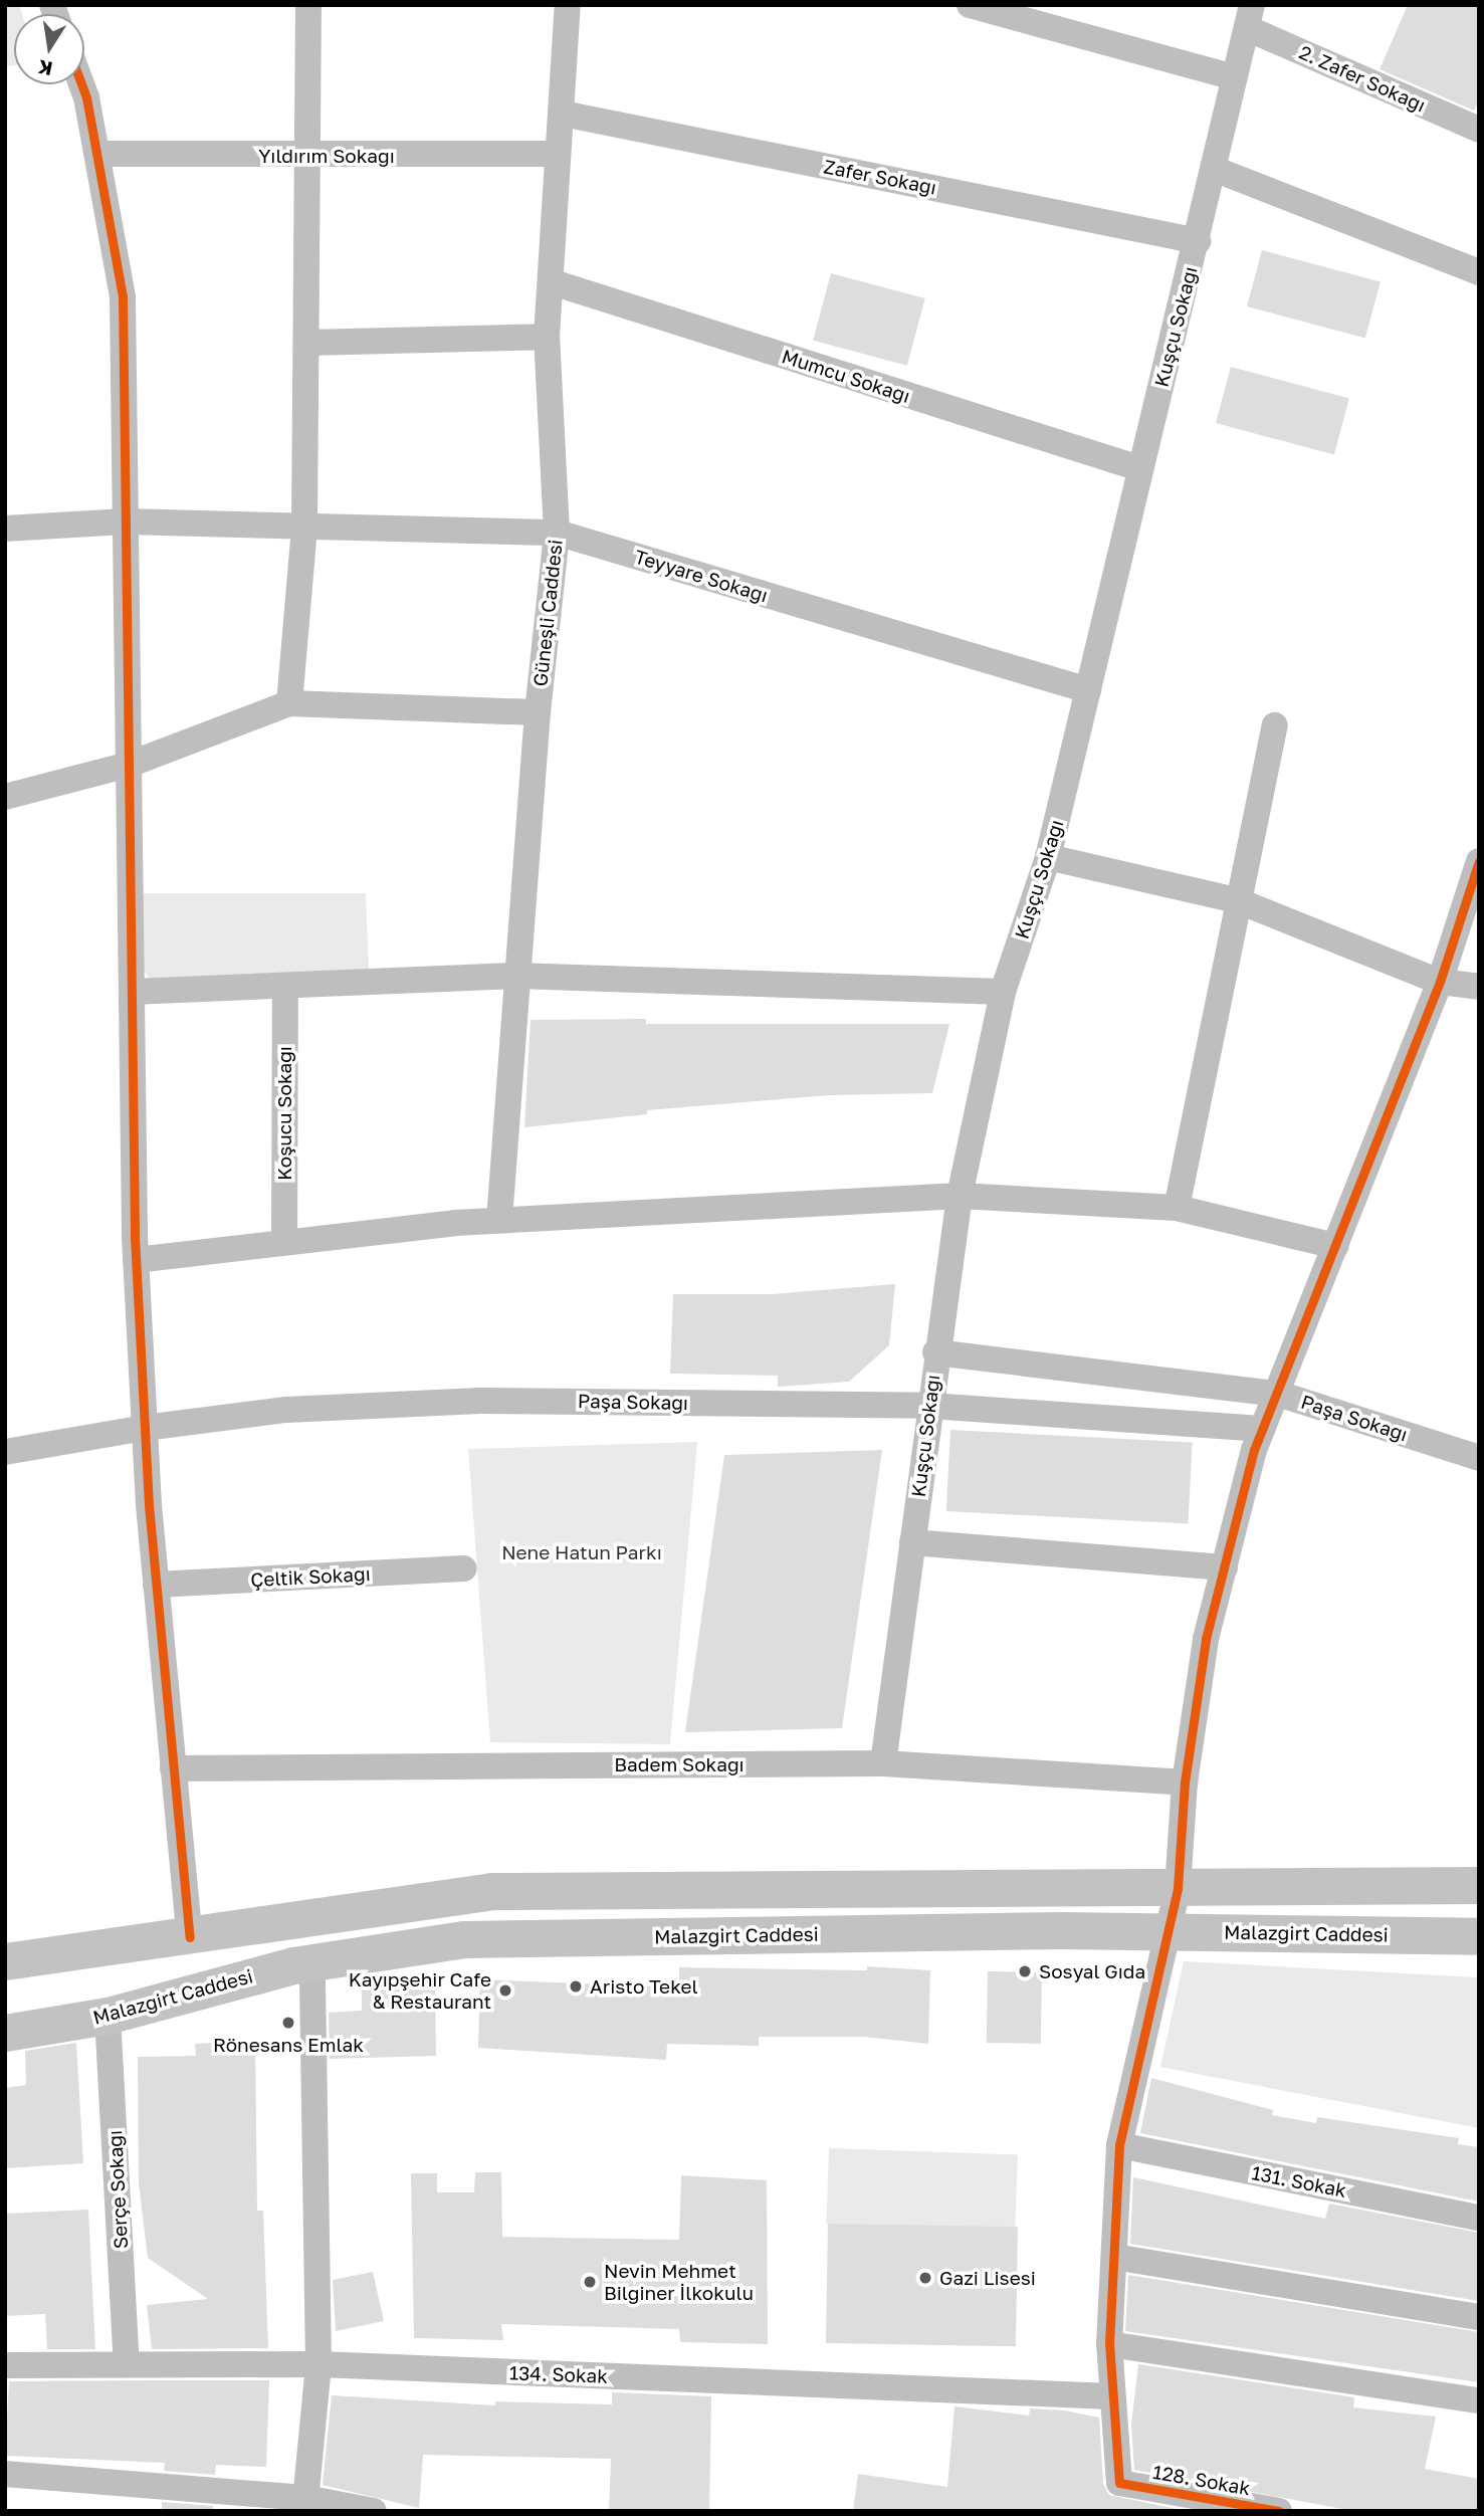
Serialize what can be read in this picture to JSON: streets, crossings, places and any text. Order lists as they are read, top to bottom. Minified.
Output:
{"streets":{"main road":["Malazgirt Caddesi"],"street":["2. Zafer Sokağı","Yıldırım Sokağı","Zafer Sokağı","Kuşçu Sokağı","Mumcu Sokağı","Teyyare Sokağı","Güneşli Caddesi","Koşucu Sokağı","Paşa Sokağı","Çeltik Sokağı","Badem Sokağı","131. Sokak","Serçe Sokağı","134. Sokak","128. Sokak"]},"crossings":[["2. Zafer Sokağı","Kuşçu Sokağı"],["Yıldırım Sokağı","Güneşli Caddesi"],["Zafer Sokağı","Kuşçu Sokağı"],["Zafer Sokağı","Güneşli Caddesi"],["Kuşçu Sokağı","Mumcu Sokağı"],["Kuşçu Sokağı","Teyyare Sokağı"],["Kuşçu Sokağı","Paşa Sokağı"],["Kuşçu Sokağı","Badem Sokağı"],["Mumcu Sokağı","Güneşli Caddesi"],["Teyyare Sokağı","Güneşli Caddesi"],["Malazgirt Caddesi","Serçe Sokağı"],["Serçe Sokağı","134. Sokak"],["134. Sokak","128. Sokak"]],"parks":["Nene Hatun Parkı"],"places":["Sosyal Gıda","Aristo Tekel","Kayıpşehir Cafe & Restaurant","Rönesans Emlak","Gazi Lisesi","Nevin Mehmet Bilginer İlkokulu"],"north":"bottom"}
